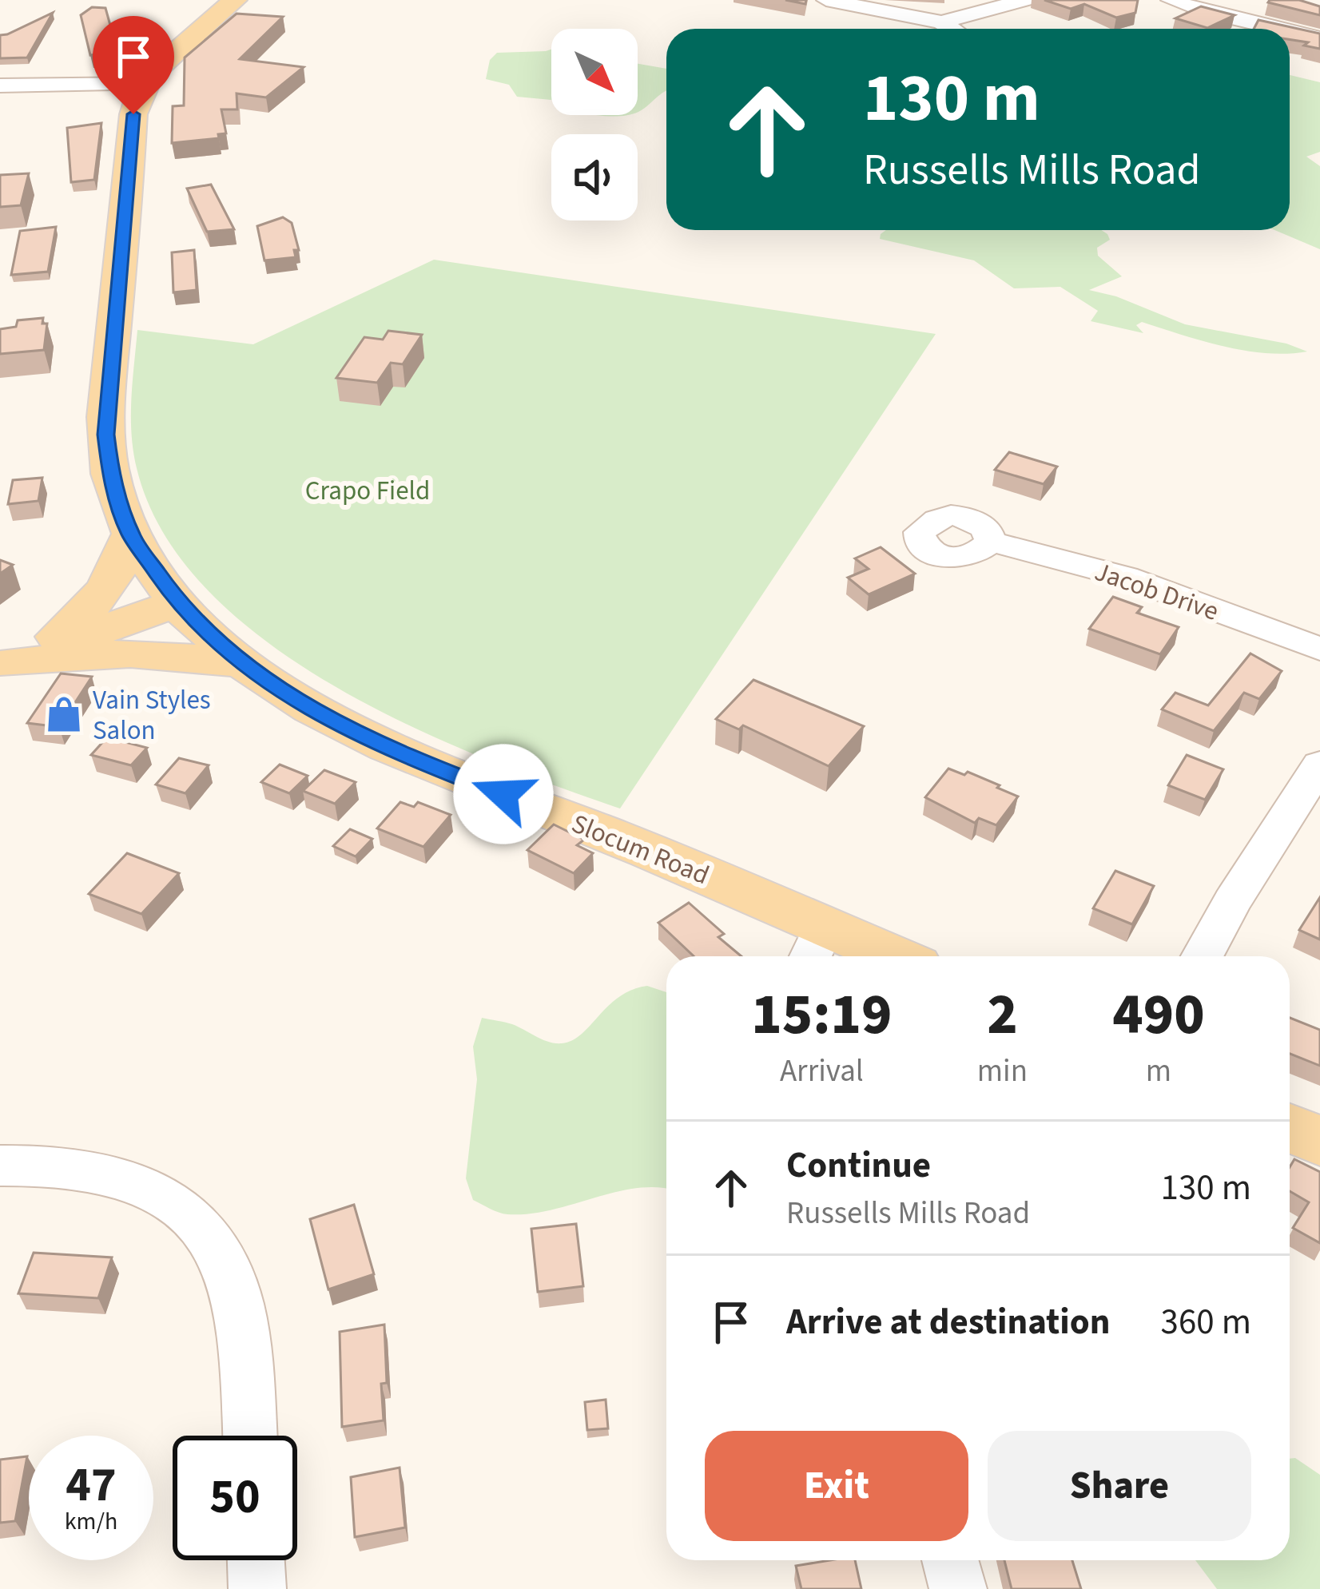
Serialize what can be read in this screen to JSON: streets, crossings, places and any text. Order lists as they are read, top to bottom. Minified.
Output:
{"streets":{"main road":["Slocum Road"],"street":["Jacob Drive"]},"parks":["Crapo Field"],"places":{"shop":["Vain Styles Salon"]},"north":"bottom right","page":{"turn":["130 m","Russells Mills Road"],"eta":["15:19","Arrival","2","min","490","m"],"list":[{"name":"Continue","note":"Russells Mills Road","value":"130 m"},{"name":"Arrive at destination","value":"360 m"}],"buttons":["Exit","Share"],"speed":"47 km/h","limit":"50"}}
